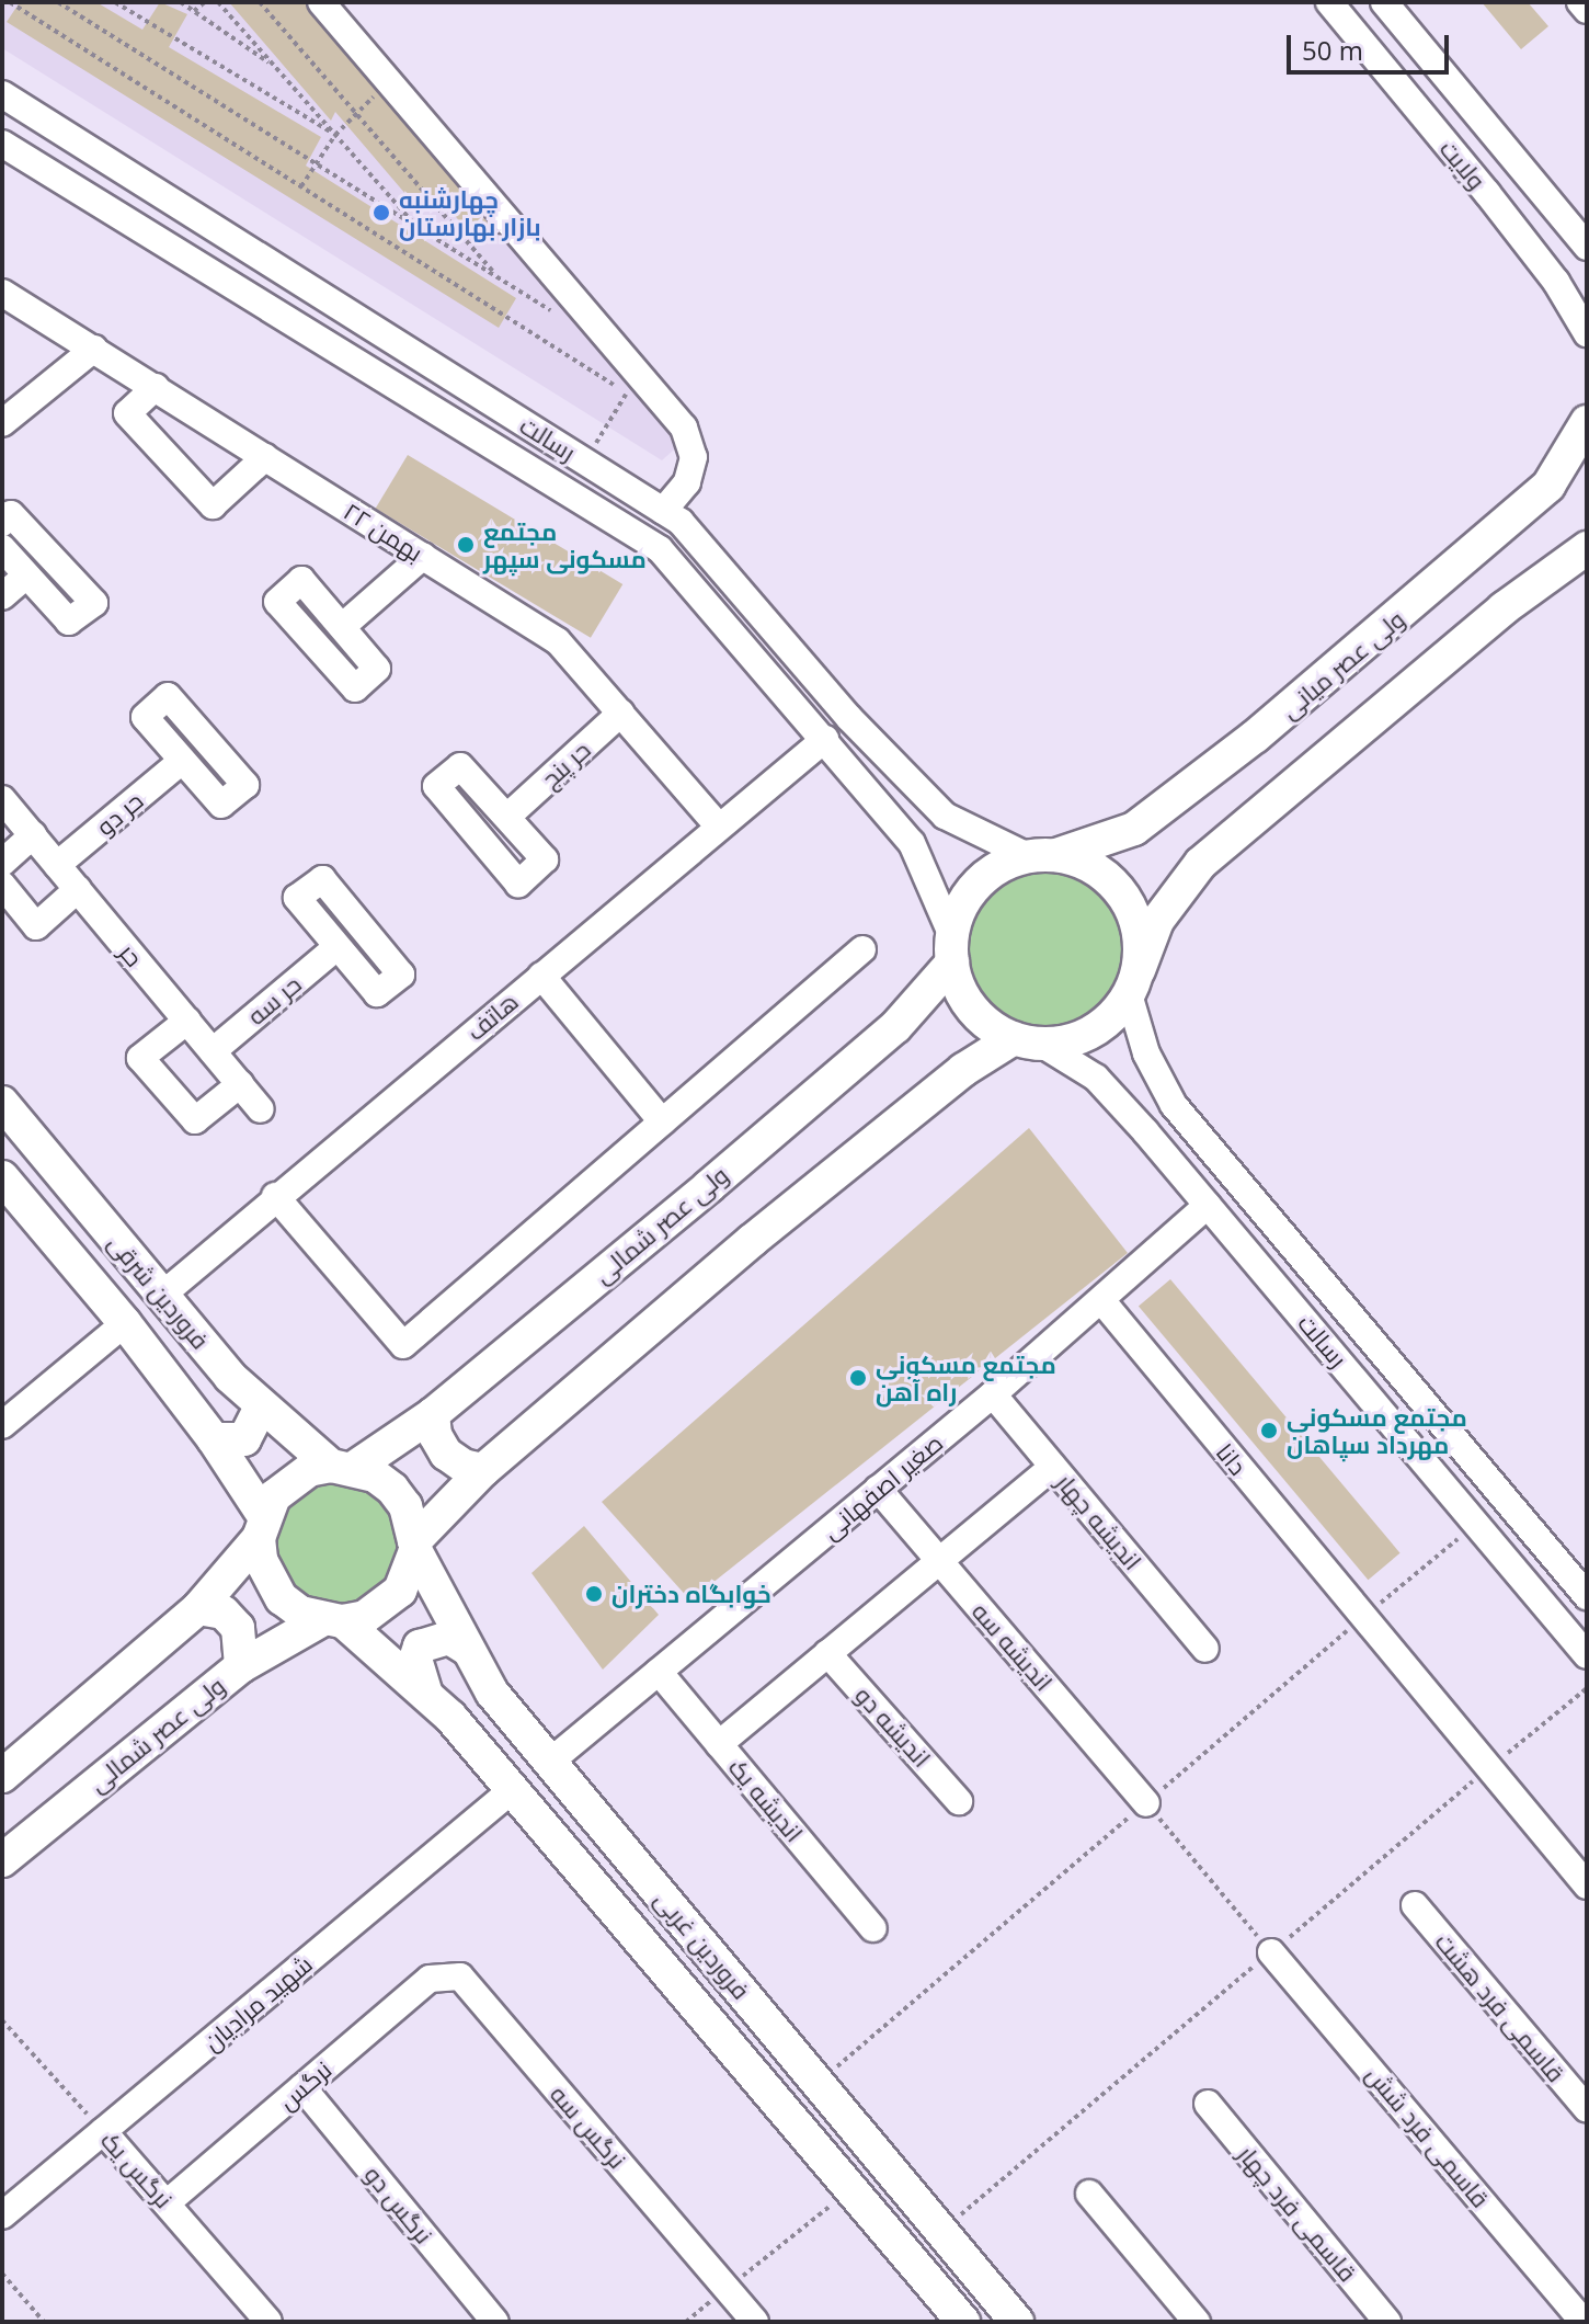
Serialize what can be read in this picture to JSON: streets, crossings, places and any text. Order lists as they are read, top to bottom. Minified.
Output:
{"streets":{"main road":["ولی عصر میانی","ولی عصر شمالی","فروردین شرقی","فروردین غربی"],"street":["ولایت","رسالت","۲۲ بهمن","حر پنج","حر دو","حر","حر سه","هاتف","دانا","صغیر اصفهانی","اندیشه چهار","اندیشه سه","اندیشه دو","اندیشه یک","شهید مرادیان","قاسمی فرد هشت","نرگس","نرگس سه","قاسمی فرد شش","نرگس یک","نرگس دو","قاسمی فرد چهار"]},"crossings":[["رسالت","ولی عصر میانی"],["رسالت","هاتف"],["رسالت","ولی عصر شمالی"],["رسالت","صغیر اصفهانی"],["۲۲ بهمن","حر پنج"],["۲۲ بهمن","هاتف"],["ولی عصر میانی","ولی عصر شمالی"],["حر دو","حر"],["حر","حر سه"],["هاتف","فروردین شرقی"],["ولی عصر شمالی","فروردین شرقی"],["ولی عصر شمالی","فروردین غربی"],["فروردین شرقی","فروردین غربی"],["دانا","صغیر اصفهانی"],["صغیر اصفهانی","اندیشه چهار"],["صغیر اصفهانی","اندیشه سه"],["صغیر اصفهانی","اندیشه یک"],["صغیر اصفهانی","فروردین غربی"],["فروردین غربی","شهید مرادیان"],["شهید مرادیان","نرگس یک"],["نرگس","نرگس سه"],["نرگس","نرگس یک"],["نرگس","نرگس دو"]],"places":["چهارشنبه بازار بهارستان","مجتمع مسکونی سپهر","مجتمع مسکونی راه آهن","مجتمع مسکونی مهرداد سپاهان","خوابگاه دختران"],"scale_bar":"50 m"}
